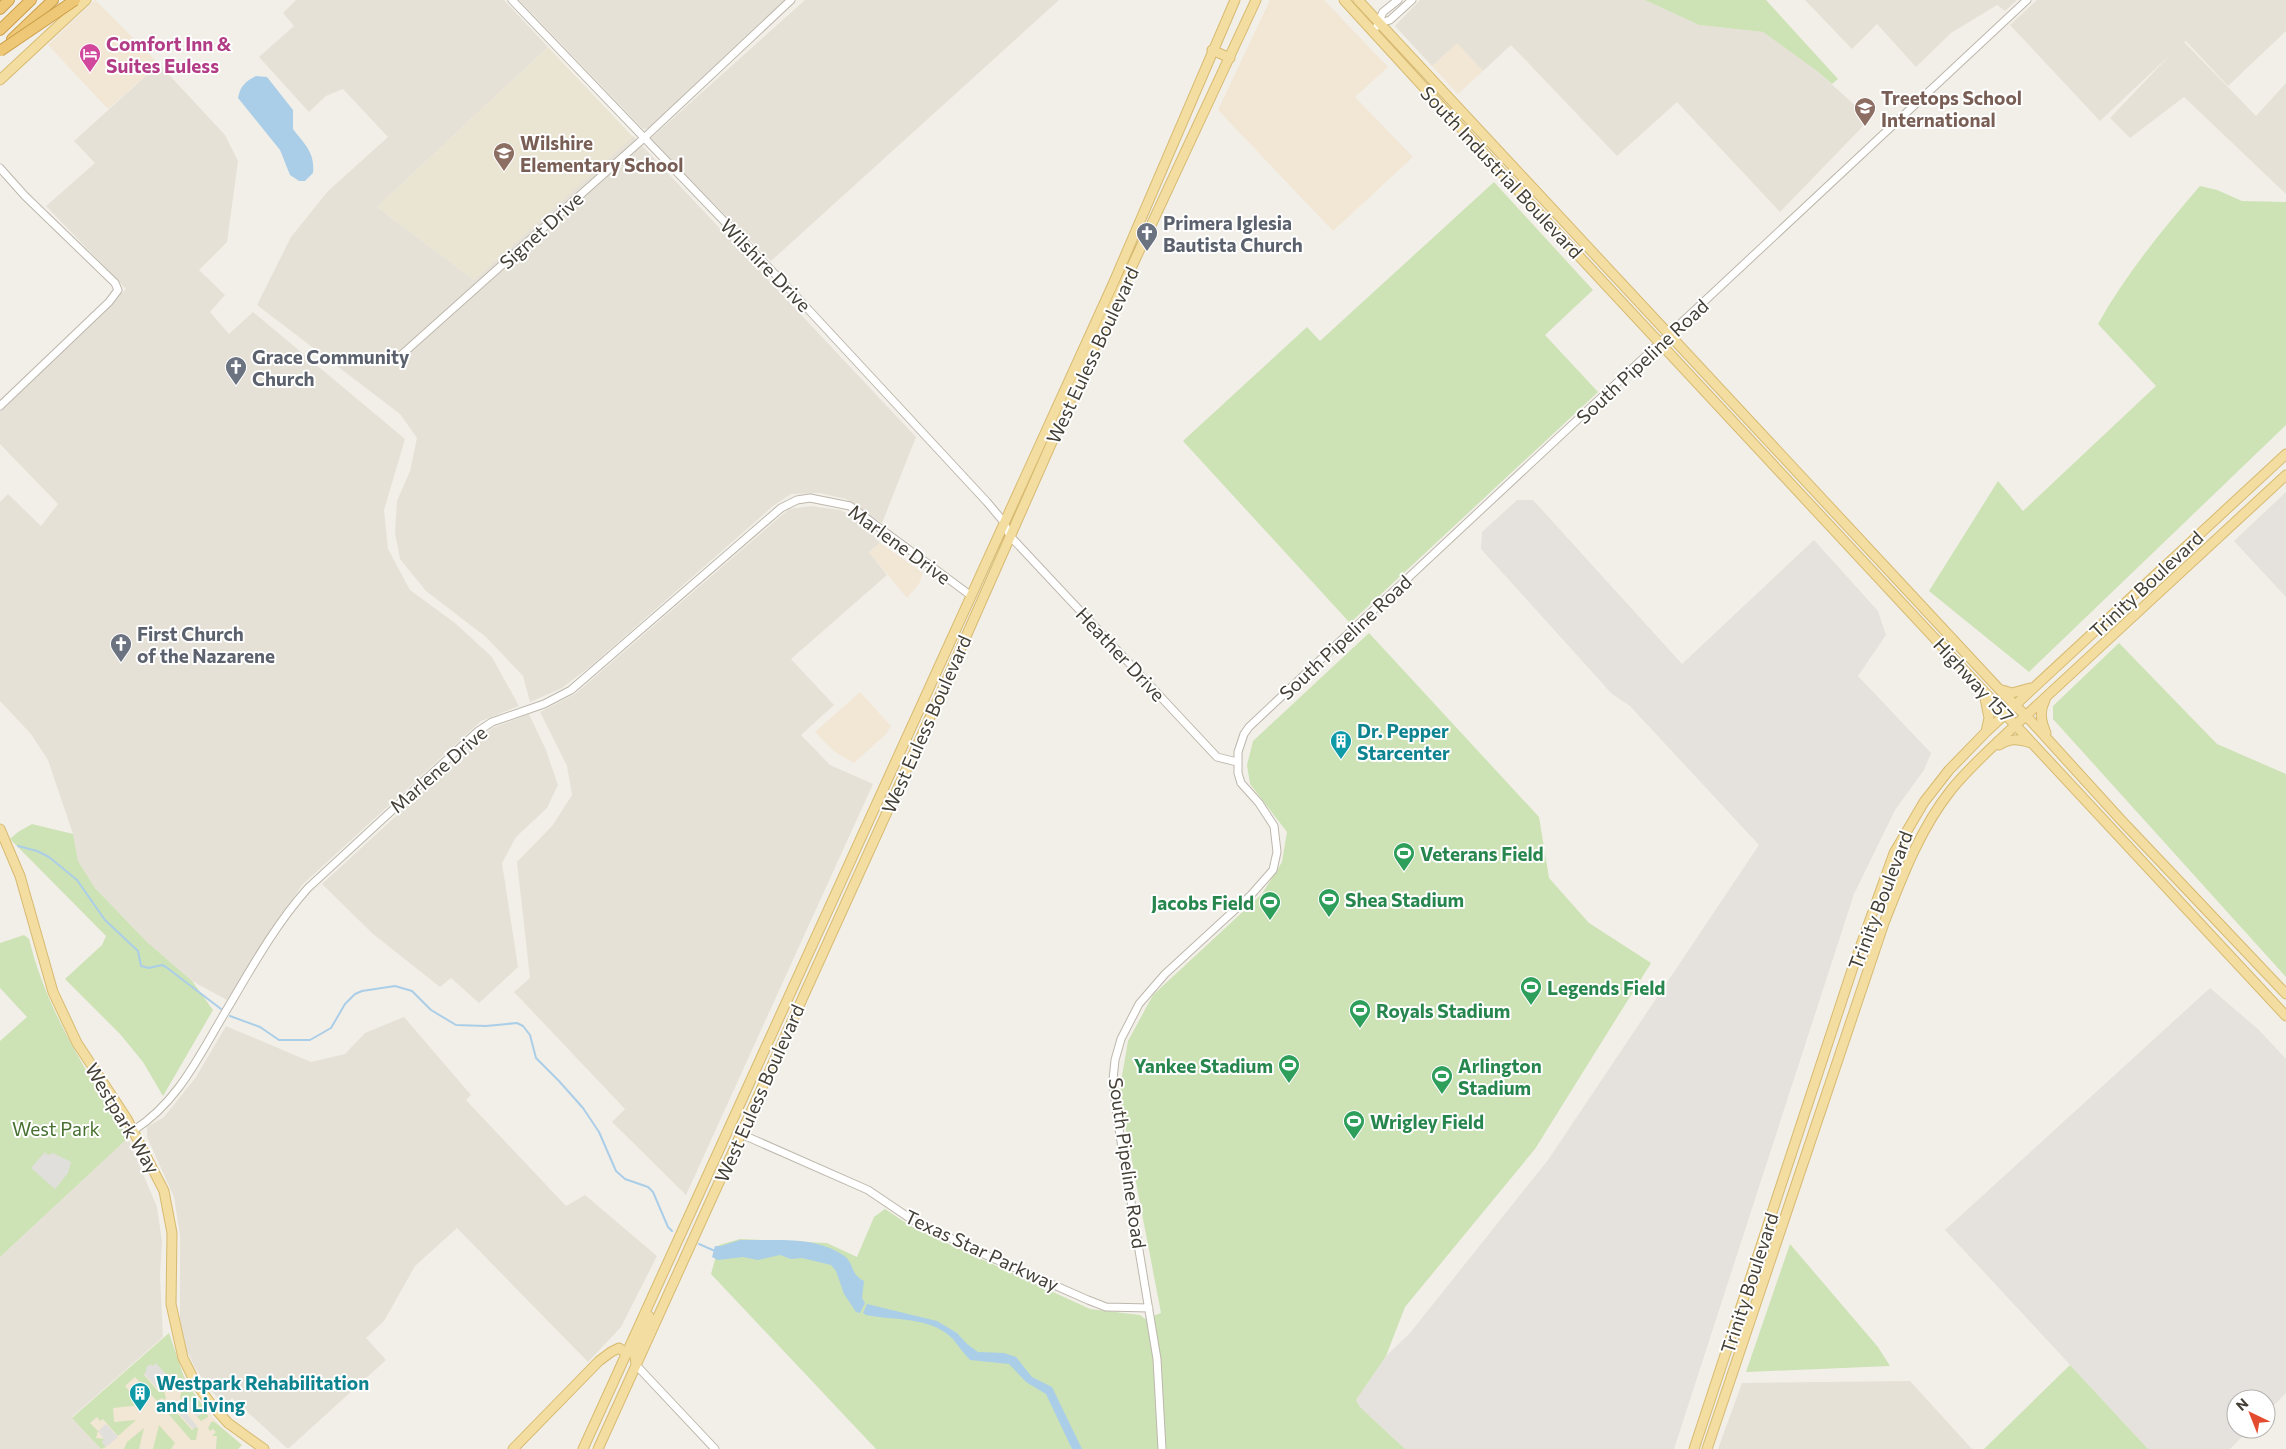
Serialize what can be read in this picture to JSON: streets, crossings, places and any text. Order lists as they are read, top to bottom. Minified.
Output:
{"streets":{"main road":["South Industrial Boulevard","West Euless Boulevard","Trinity Boulevard","Highway 157","Westpark Way"],"street":["Signet Drive","Wilshire Drive","South Pipeline Road","Marlene Drive","Heather Drive","Texas Star Parkway"]},"crossings":[["South Industrial Boulevard","South Pipeline Road"],["South Industrial Boulevard","Highway 157"],["Signet Drive","Wilshire Drive"],["Wilshire Drive","West Euless Boulevard"],["Wilshire Drive","Heather Drive"],["West Euless Boulevard","Marlene Drive"],["West Euless Boulevard","Heather Drive"],["West Euless Boulevard","Texas Star Parkway"],["South Pipeline Road","Heather Drive"],["South Pipeline Road","Highway 157"],["South Pipeline Road","Texas Star Parkway"],["Marlene Drive","Westpark Way"],["Trinity Boulevard","Highway 157"]],"parks":["West Park"],"places":{"hotel":["Comfort Inn & Suites Euless"],"school or university":["Treetops School International","Wilshire Elementary School"],"church":["Primera Iglesia Bautista Church","Grace Community Church","First Church of the Nazarene"],"building":["Dr. Pepper Starcenter","Westpark Rehabilitation and Living"],"sports":["Veterans Field","Shea Stadium","Jacobs Field","Legends Field","Royals Stadium","Yankee Stadium","Arlington Stadium","Wrigley Field"]},"north":"top left"}
